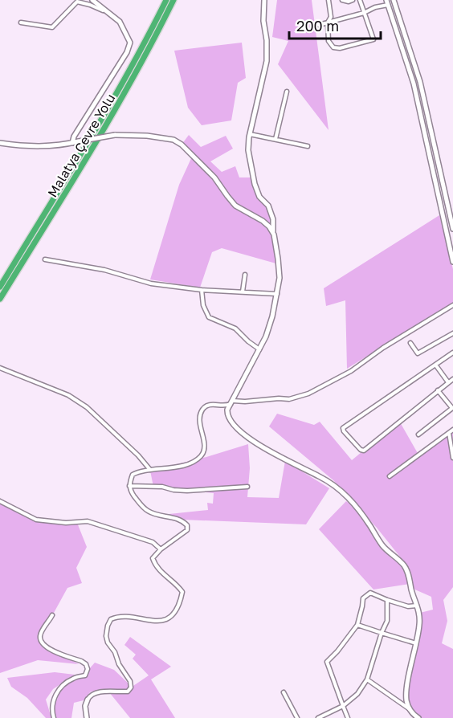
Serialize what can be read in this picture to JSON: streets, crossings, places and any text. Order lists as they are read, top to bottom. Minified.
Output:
{"streets":{"highway":["Malatya Çevre Yolu"]},"scale_bar":"200 m"}
